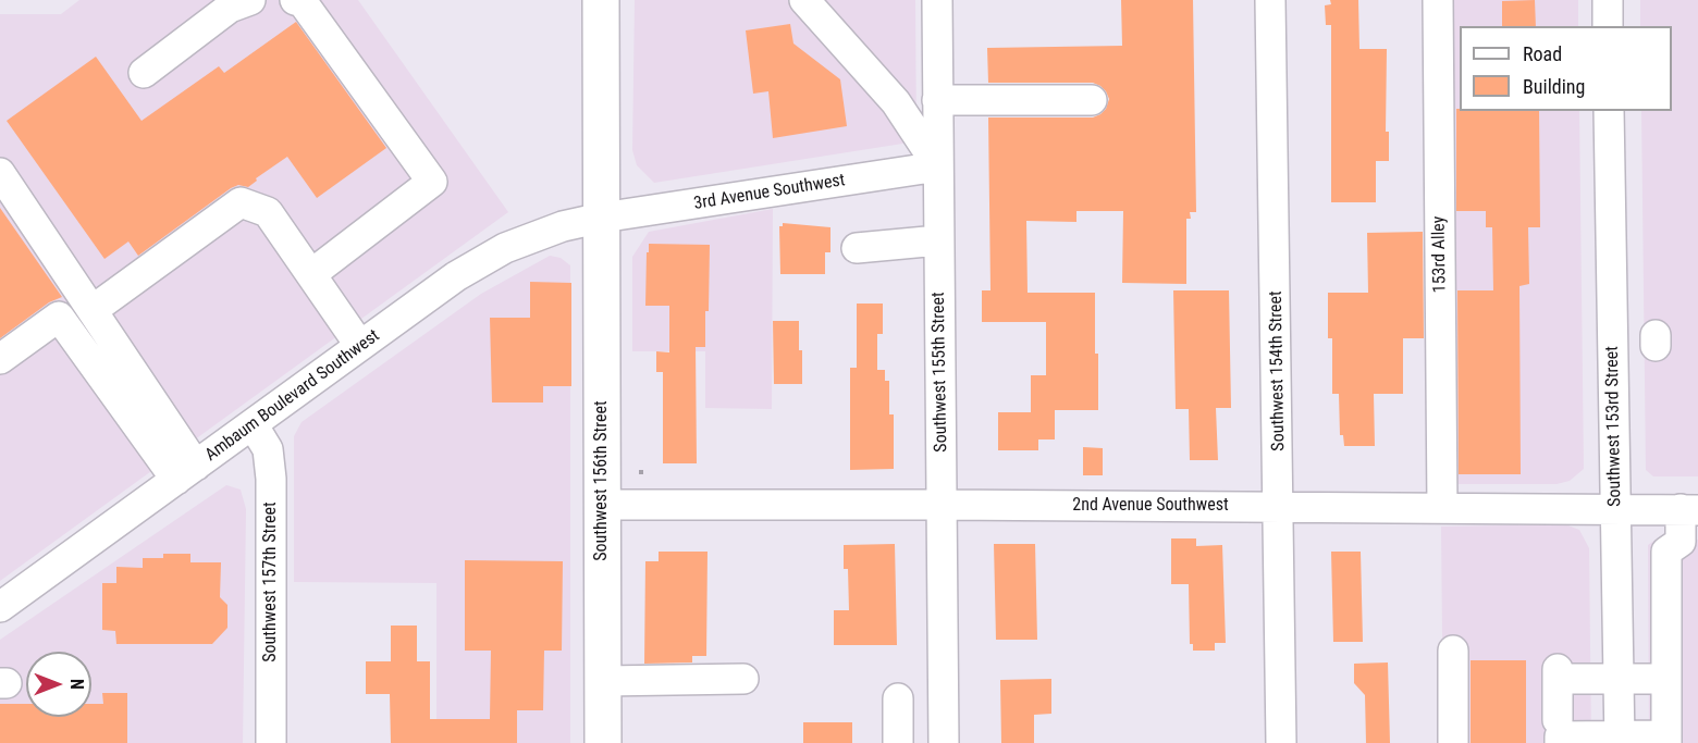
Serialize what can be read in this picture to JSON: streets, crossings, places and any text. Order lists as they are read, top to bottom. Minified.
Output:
{"streets":{"main road":["Southwest 156th Street"],"street":["3rd Avenue Southwest","153rd Alley","Southwest 154th Street","Southwest 155th Street","Ambaum Boulevard Southwest","Southwest 153rd Street","2nd Avenue Southwest","Southwest 157th Street"]},"crossings":[["3rd Avenue Southwest","Southwest 155th Street"],["3rd Avenue Southwest","Ambaum Boulevard Southwest"],["3rd Avenue Southwest","Southwest 156th Street"],["153rd Alley","2nd Avenue Southwest"],["Southwest 154th Street","2nd Avenue Southwest"],["Southwest 155th Street","2nd Avenue Southwest"],["Ambaum Boulevard Southwest","Southwest 156th Street"],["Ambaum Boulevard Southwest","Southwest 157th Street"],["Southwest 153rd Street","2nd Avenue Southwest"],["Southwest 156th Street","2nd Avenue Southwest"]],"legend":["Road","Building"],"north":"right"}
